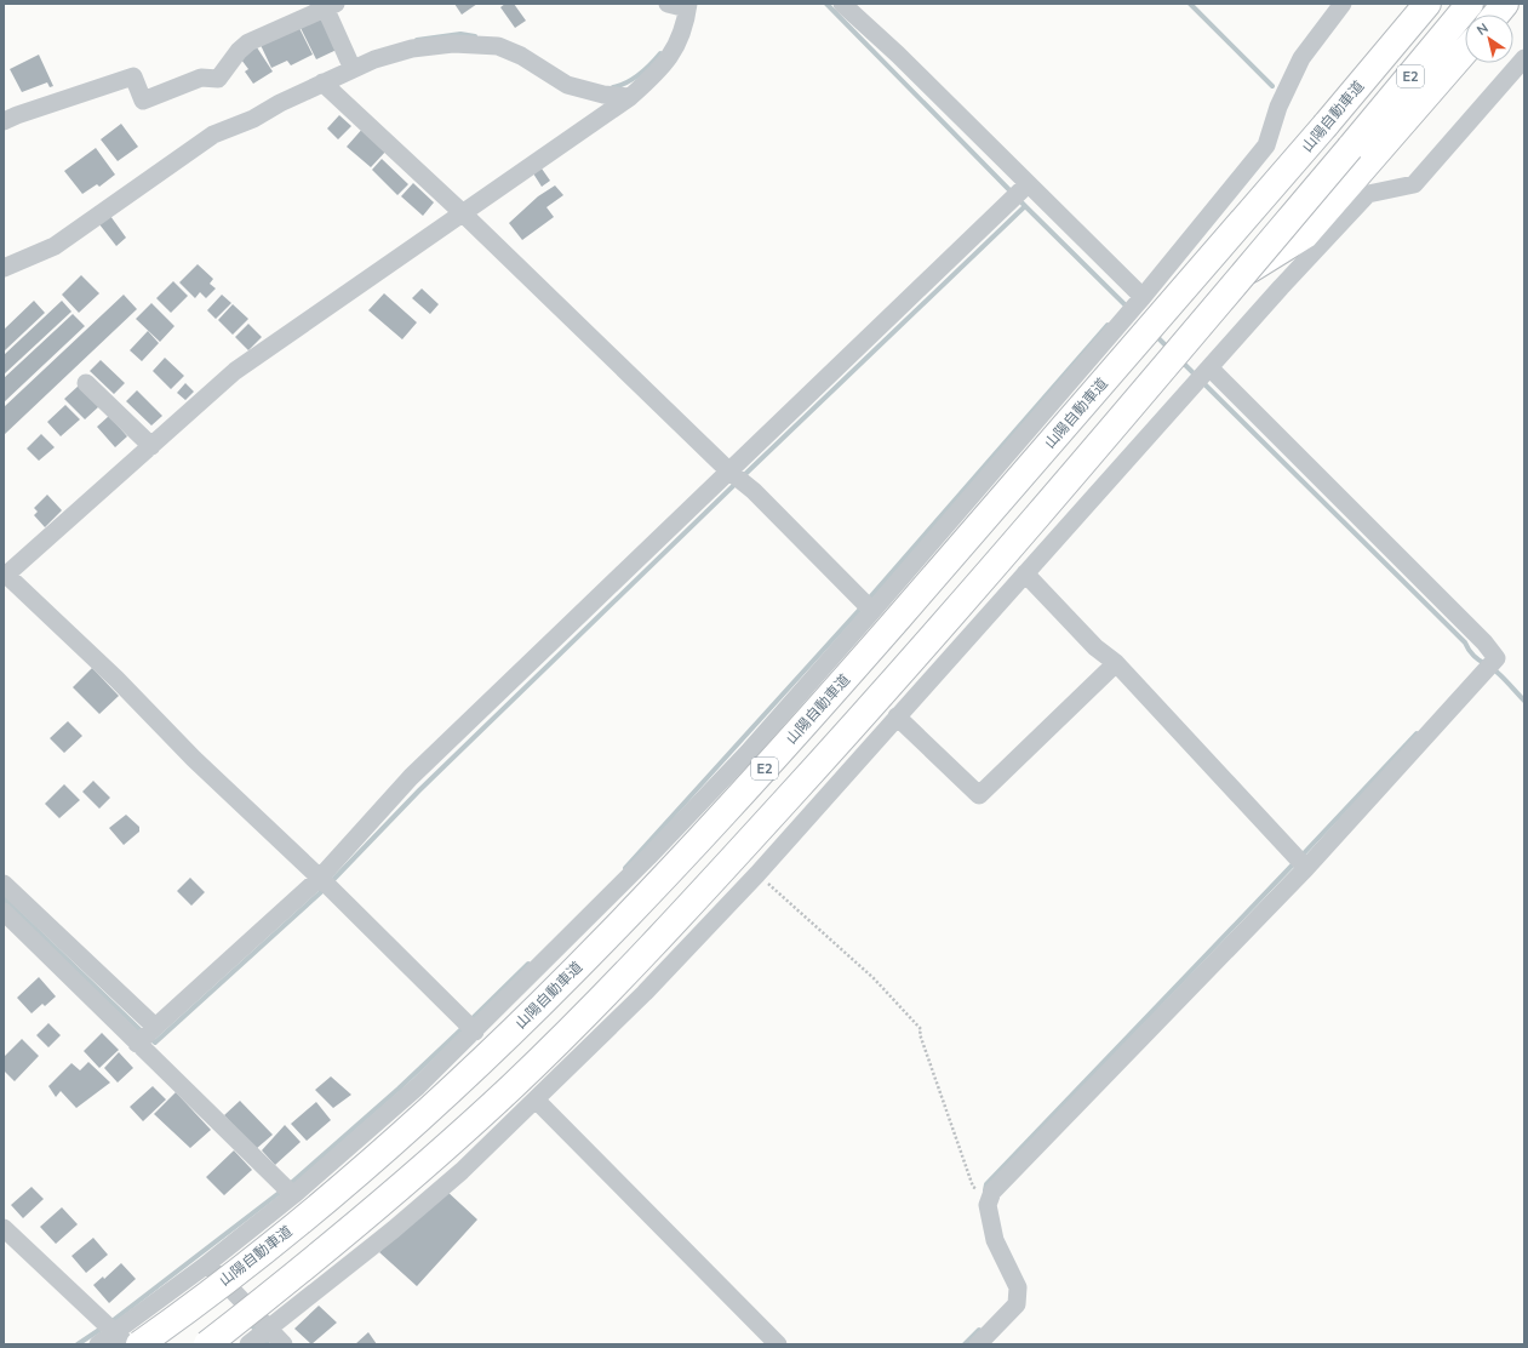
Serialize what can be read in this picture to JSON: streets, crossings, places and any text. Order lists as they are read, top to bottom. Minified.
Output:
{"streets":{"highway":["E2","山陽自動車道"]},"north":"top left"}
